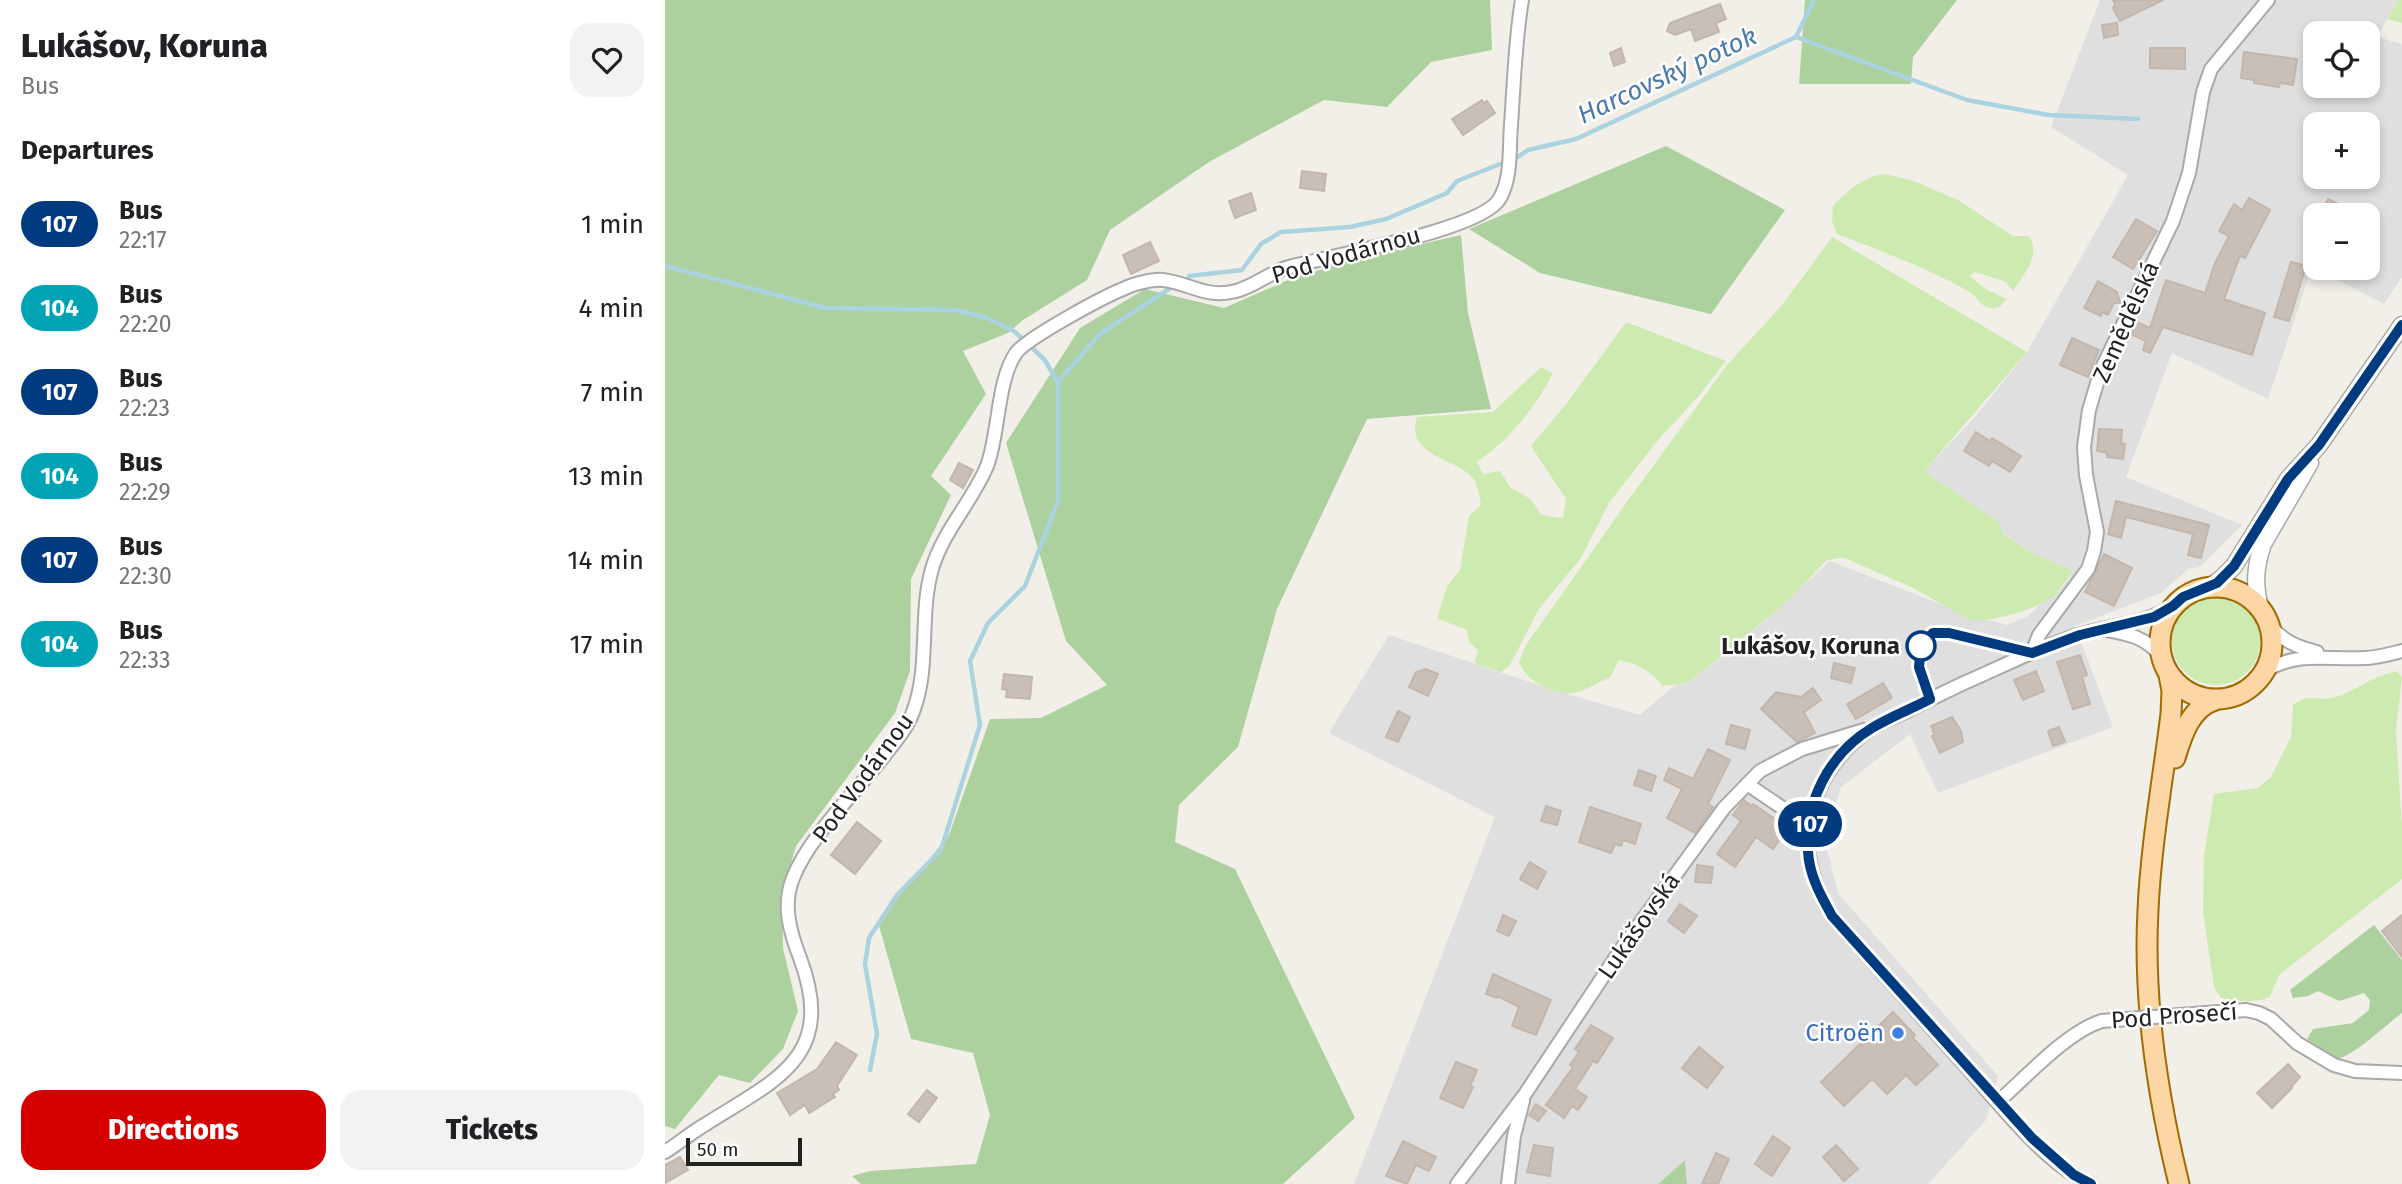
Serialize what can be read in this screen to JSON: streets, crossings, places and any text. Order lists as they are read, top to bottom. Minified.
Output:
{"streets":{"street":["Pod Vodárnou","Zemědělská","Lukášovská","Pod Prosečí"]},"water":["Harcovský potok"],"places":["Lukášov, Koruna","Citroën"],"lines":["bus line 107"],"scale_bar":"50 m","page":{"heading":[["Lukášov, Koruna","Bus"],"Departures"],"on_map":"107","map_buttons":["+","−"],"list":[{"mark":"107","name":"Bus","note":"22:17","value":"1 min"},{"mark":"104","name":"Bus","note":"22:20","value":"4 min"},{"mark":"107","name":"Bus","note":"22:23","value":"7 min"},{"mark":"104","name":"Bus","note":"22:29","value":"13 min"},{"mark":"107","name":"Bus","note":"22:30","value":"14 min"},{"mark":"104","name":"Bus","note":"22:33","value":"17 min"}],"buttons":["Directions","Tickets"],"scale":"50 m"}}
